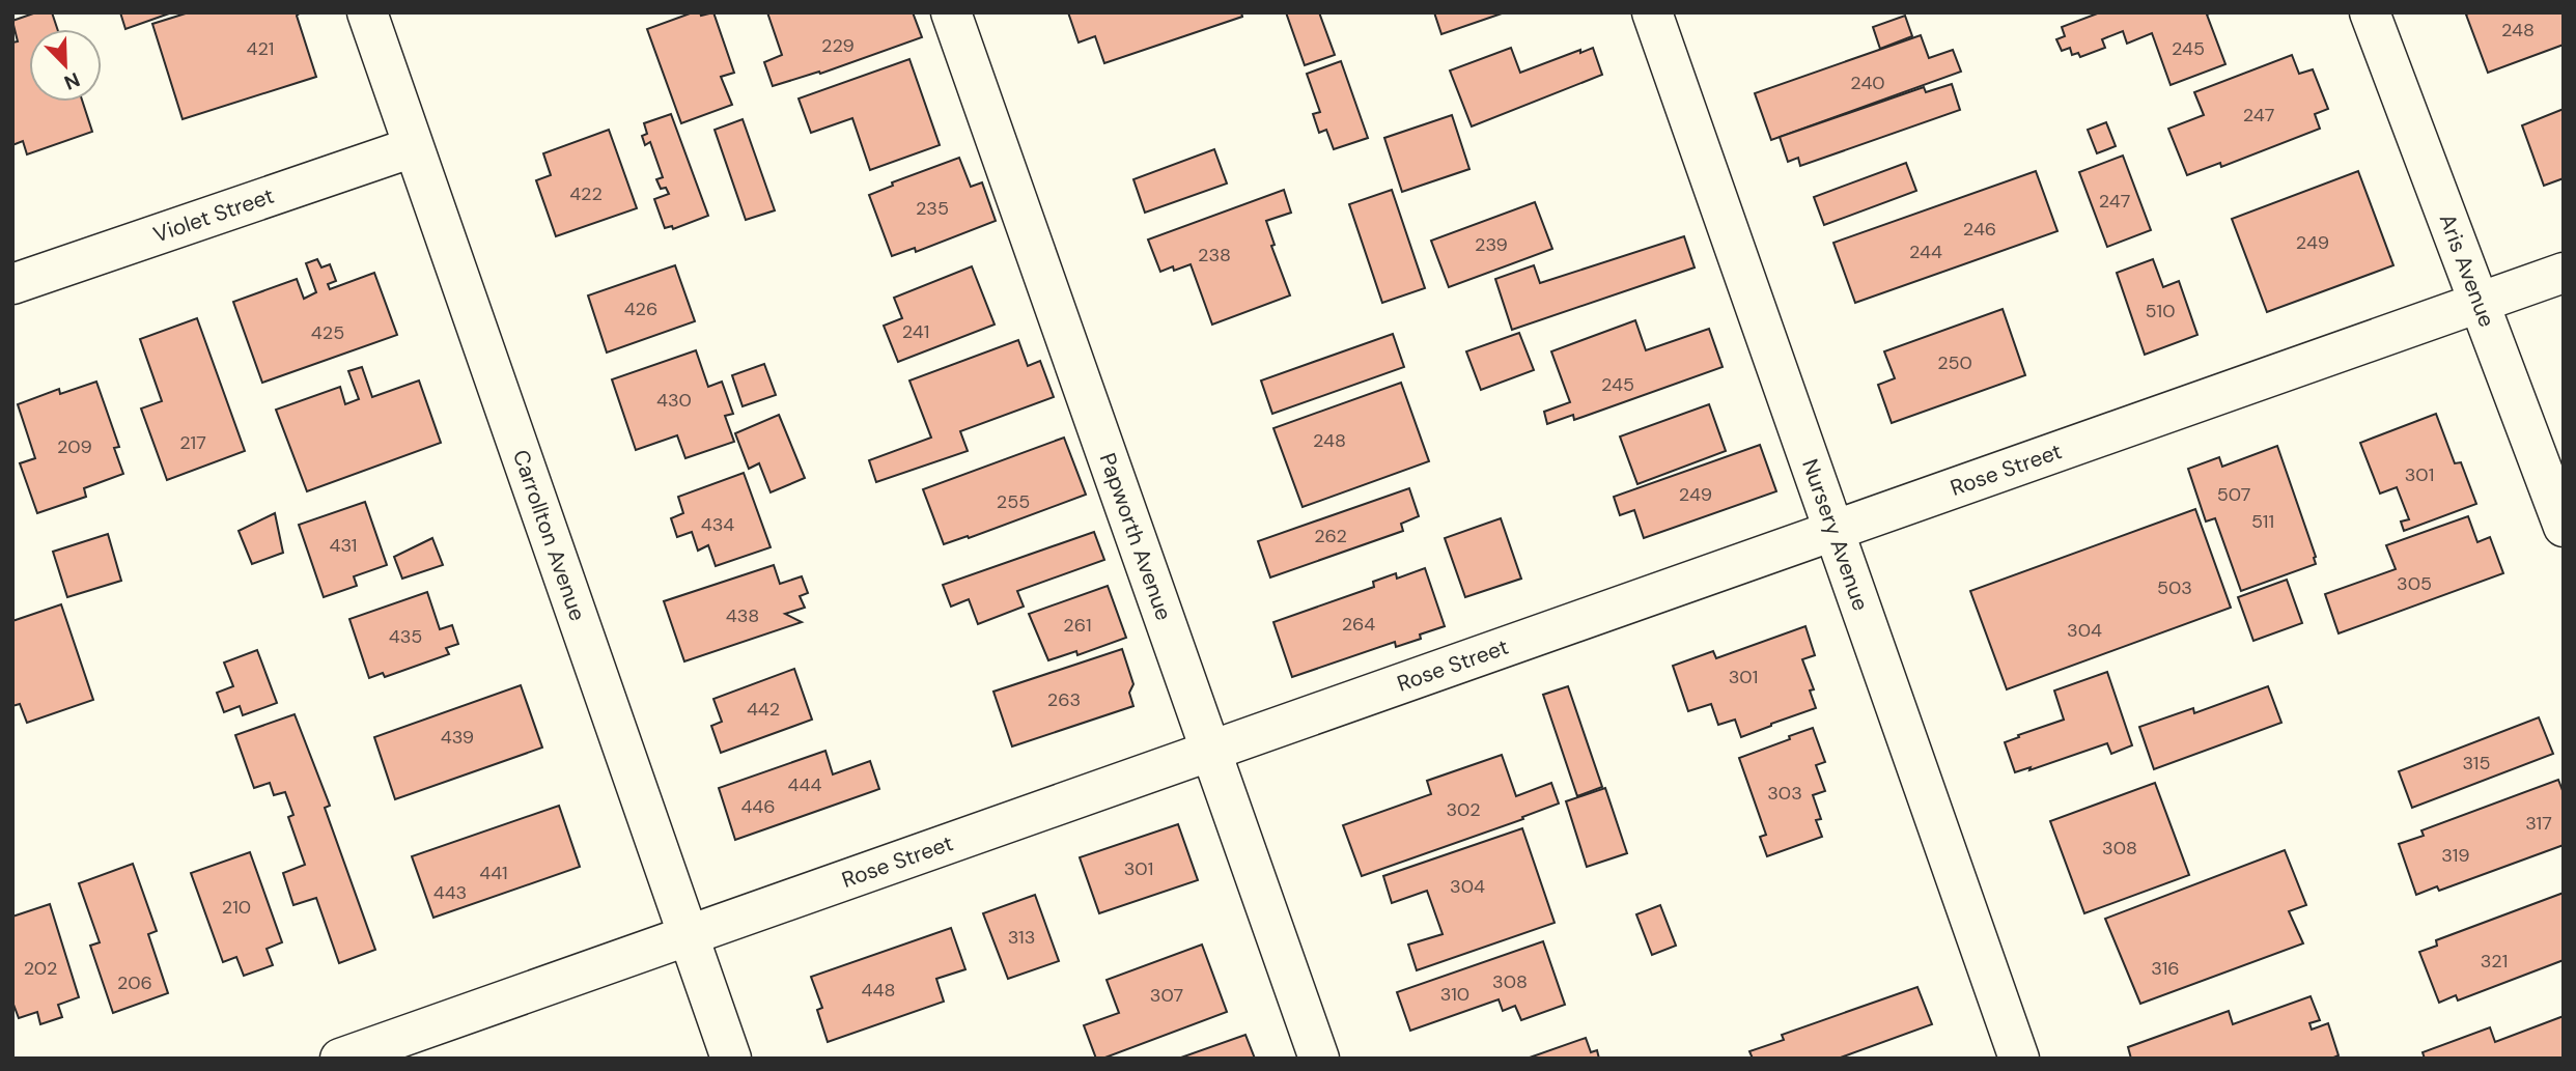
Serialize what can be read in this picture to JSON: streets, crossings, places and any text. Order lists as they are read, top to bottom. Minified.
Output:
{"streets":{"street":["Violet Street","Aris Avenue","Rose Street","Papworth Avenue","Carrollton Avenue","Nursery Avenue"]},"crossings":[["Violet Street","Carrollton Avenue"],["Aris Avenue","Rose Street"],["Rose Street","Papworth Avenue"],["Rose Street","Carrollton Avenue"],["Rose Street","Nursery Avenue"]],"house_numbers":["248","229","421","245","240","247","422","247","235","246","249","239","244","238","426","510","241","425","250","245","430","248","217","209","301","249","507","255","511","434","262","431","305","503","438","264","261","304","435","301","263","442","439","315","444","303","446","302","317","308","319","301","441","304","443","210","313","321","202","316","308","206","448","310","307"],"north":"bottom right"}
